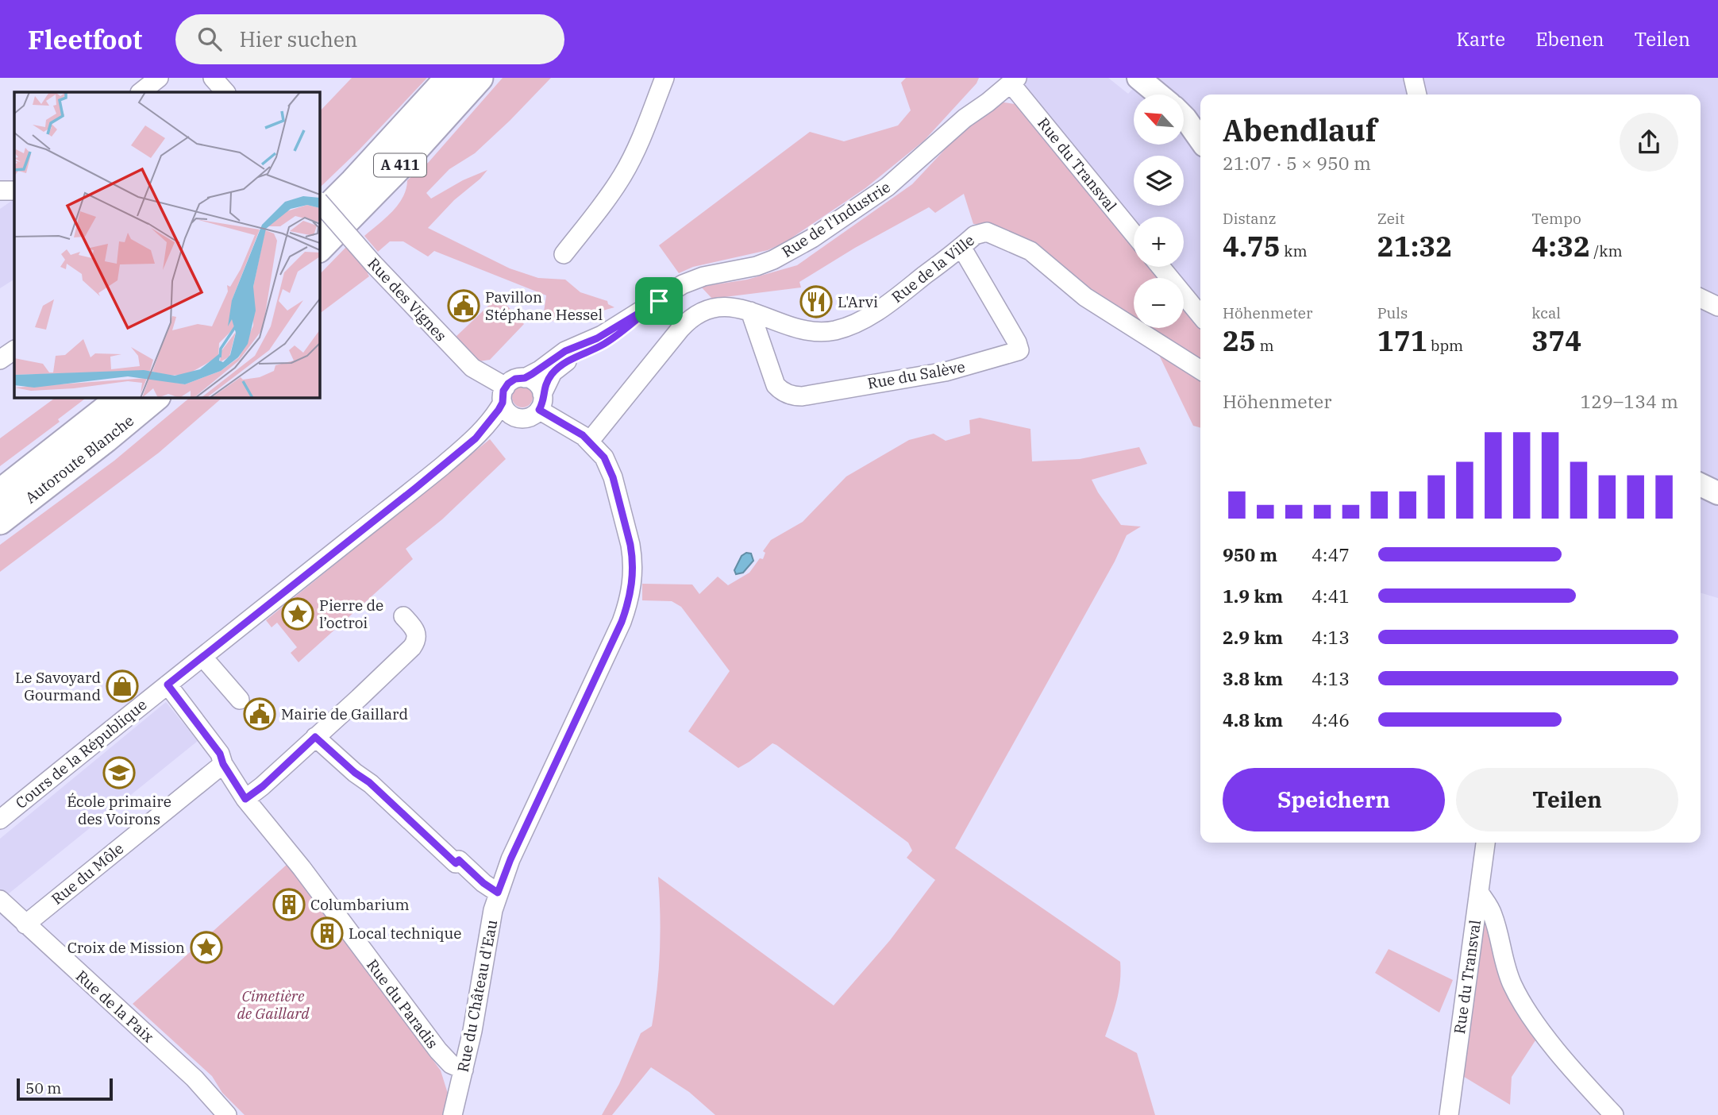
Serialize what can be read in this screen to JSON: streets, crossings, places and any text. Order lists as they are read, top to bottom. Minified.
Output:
{"streets":{"highway":["A 411","Autoroute Blanche"],"street":["Rue du Transval","Rue de l'Industrie","Rue de la Ville","Rue des Vignes","Rue du Salève","Cours de la République","Rue du Môle","Rue du Château d'Eau","Rue du Paradis","Rue de la Paix"]},"crossings":[["Rue du Transval","Rue de l'Industrie"],["Rue de l'Industrie","Rue des Vignes"],["Rue de l'Industrie","Cours de la République"],["Rue de l'Industrie","Rue du Château d'Eau"],["Rue de la Ville","Rue du Salève"],["Rue de la Ville","Rue du Château d'Eau"],["Rue des Vignes","Cours de la République"],["Rue des Vignes","Rue du Château d'Eau"],["Cours de la République","Rue du Château d'Eau"],["Rue du Môle","Rue de la Paix"],["Rue du Château d'Eau","Rue du Paradis"]],"parks":["Cimetière de Gaillard"],"places":{"restaurant":["L'Arvi"],"public building":["Pavillon Stéphane Hessel","Mairie de Gaillard"],"place":["Pierre de l’octroi","Croix de Mission"],"shop":["Le Savoyard Gourmand"],"school or university":["École primaire des Voirons"],"building":["Columbarium","Local technique"]},"scale_bar":"50 m","north":"top left","page":{"header":"Fleetfoot","search":"Hier suchen","nav":["Karte","Ebenen","Teilen"],"map_buttons":["+","−"],"heading":["Abendlauf","21:07 · 5 × 950 m"],"stats":[["Distanz","4.75 km"],["Zeit","21:32"],["Tempo","4:32 /km"],["Höhenmeter","25 m"],["Puls","171 bpm"],["kcal","374"]],"chart":["Höhenmeter","129–134 m"],"list":[{"name":"950 m","note":"4:47"},{"name":"1.9 km","note":"4:41"},{"name":"2.9 km","note":"4:13"},{"name":"3.8 km","note":"4:13"},{"name":"4.8 km","note":"4:46"}],"buttons":["Speichern","Teilen"],"scale":"50 m"}}
